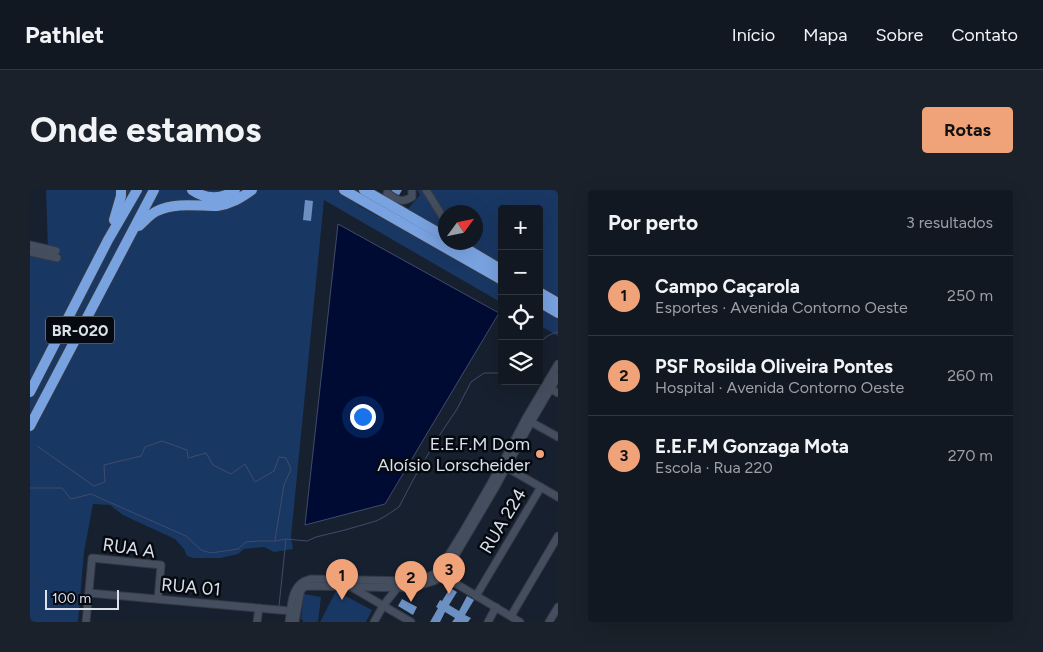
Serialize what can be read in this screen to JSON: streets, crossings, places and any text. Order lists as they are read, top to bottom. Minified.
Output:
{"streets":{"highway":["BR-020"],"street":["RUA 224","RUA A","RUA 01"]},"crossings":[["RUA A","RUA 01"]],"places":["E.E.F.M Dom Aloísio Lorscheider"],"scale_bar":"100 m","north":"top right","page":{"header":"Pathlet","nav":["Início","Mapa","Sobre","Contato"],"buttons":"Rotas","title":"Onde estamos","heading":["Por perto","3 resultados"],"map_buttons":["+","−"],"list":[{"mark":"1","name":"Campo Caçarola","note":"Esportes · Avenida Contorno Oeste","value":"250 m"},{"mark":"2","name":"PSF Rosilda Oliveira Pontes","note":"Hospital · Avenida Contorno Oeste","value":"260 m"},{"mark":"3","name":"E.E.F.M Gonzaga Mota","note":"Escola · Rua 220","value":"270 m"}],"pins":["3","1","2"],"scale":"100 m"}}
